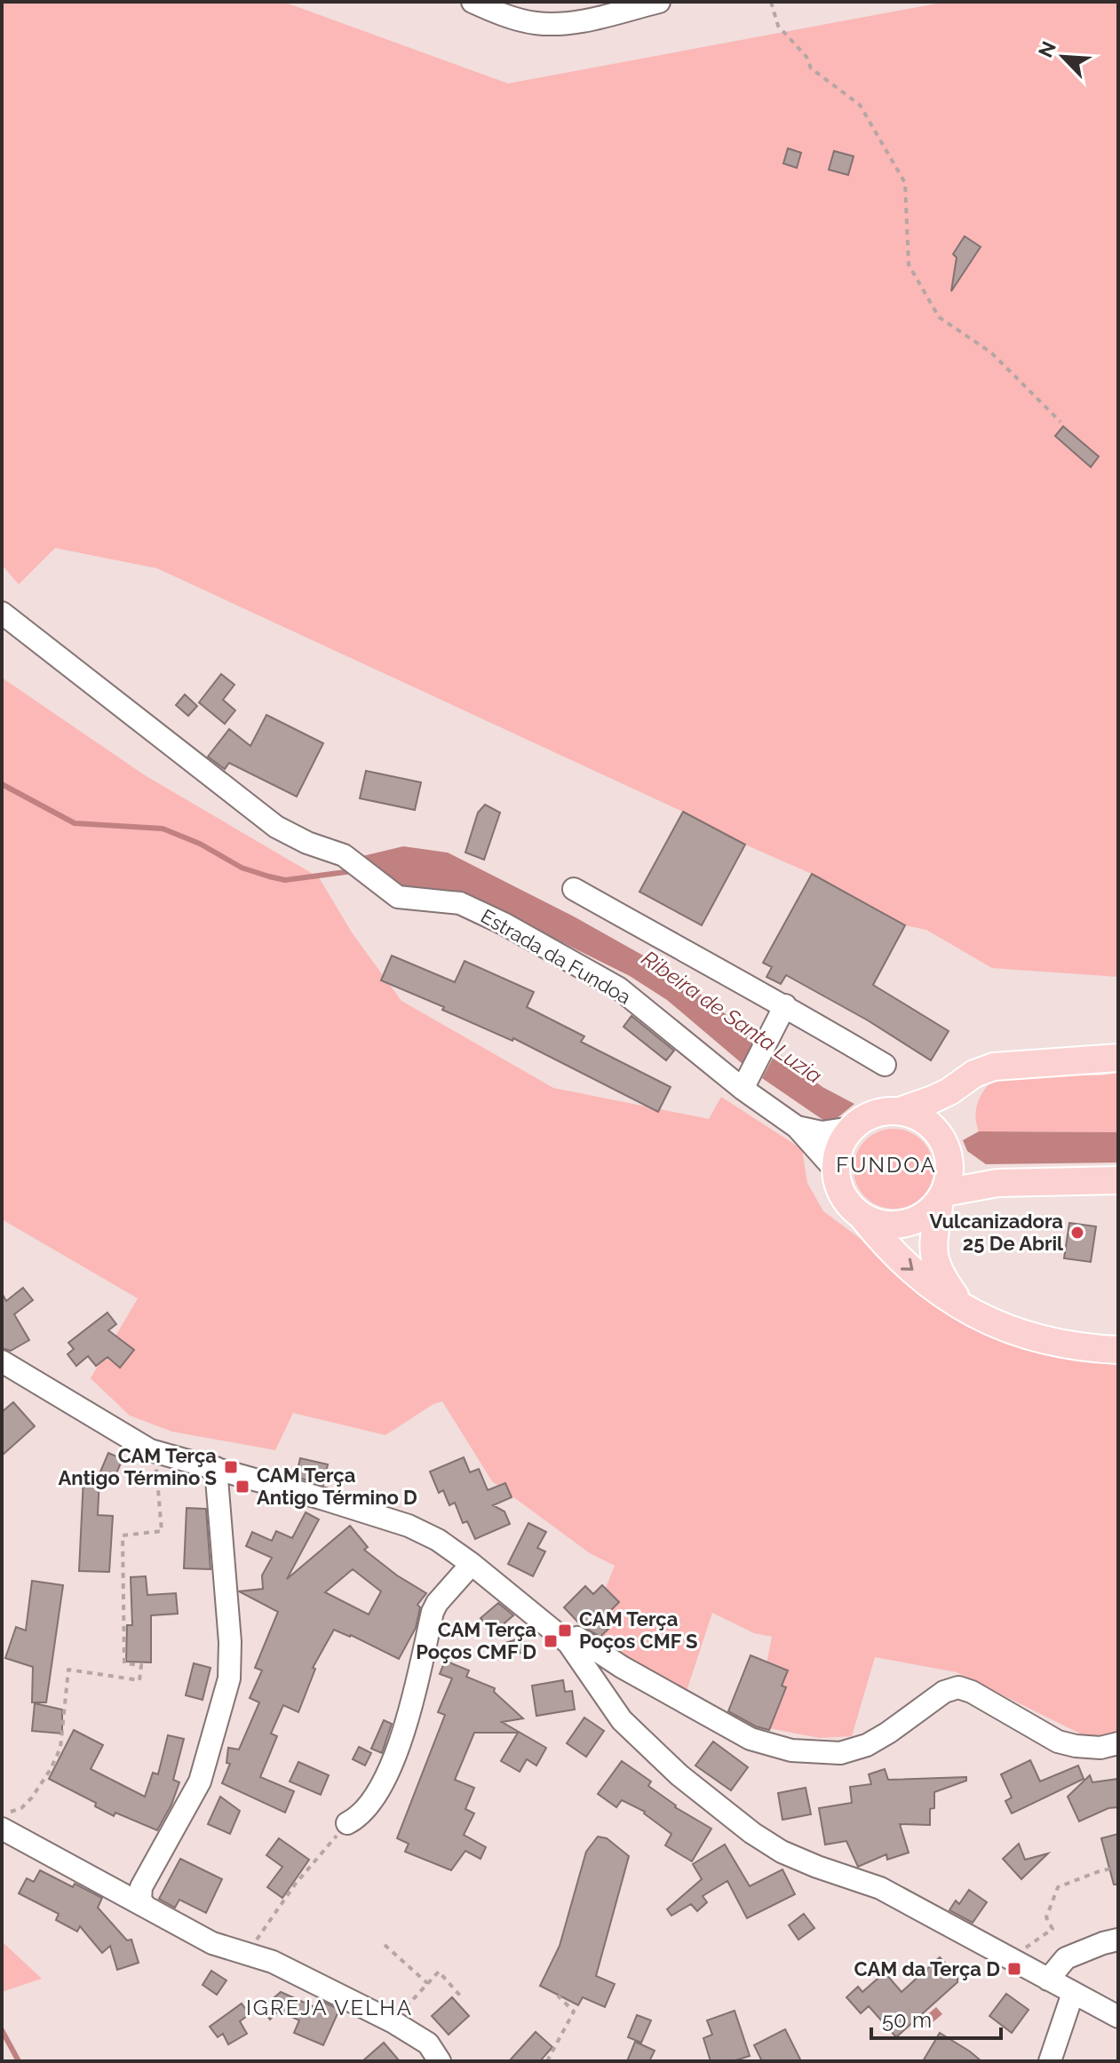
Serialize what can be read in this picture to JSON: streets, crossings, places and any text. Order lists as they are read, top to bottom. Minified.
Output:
{"streets":{"street":["Estrada da Fundoa"]},"districts":["FUNDOA","IGREJA VELHA"],"water":["Ribeira de Santa Luzia"],"places":{"other":["Vulcanizadora 25 De Abril"],"transit":["CAM Terça Antigo Término S","CAM Terça Antigo Término D","CAM Terça Poços CMF S","CAM Terça Poços CMF D","CAM da Terça D"]},"scale_bar":"50 m","north":"top left"}
